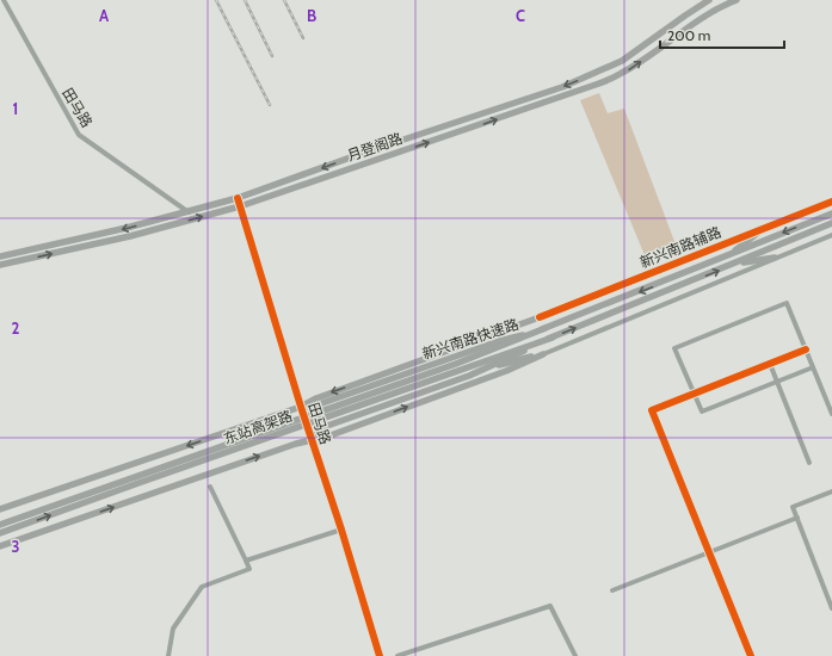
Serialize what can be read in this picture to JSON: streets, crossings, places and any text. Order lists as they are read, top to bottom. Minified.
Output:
{"streets":{"main road":["月登阁路","新兴南路快速路","东站高架路"],"street":["田马路","新兴南路辅路"]},"crossings":[["田马路","月登阁路"],["田马路","新兴南路快速路"],["新兴南路快速路","东站高架路"]],"scale_bar":"200 m","grid":{"columns":["A","B","C"],"rows":["1","2","3"]}}
